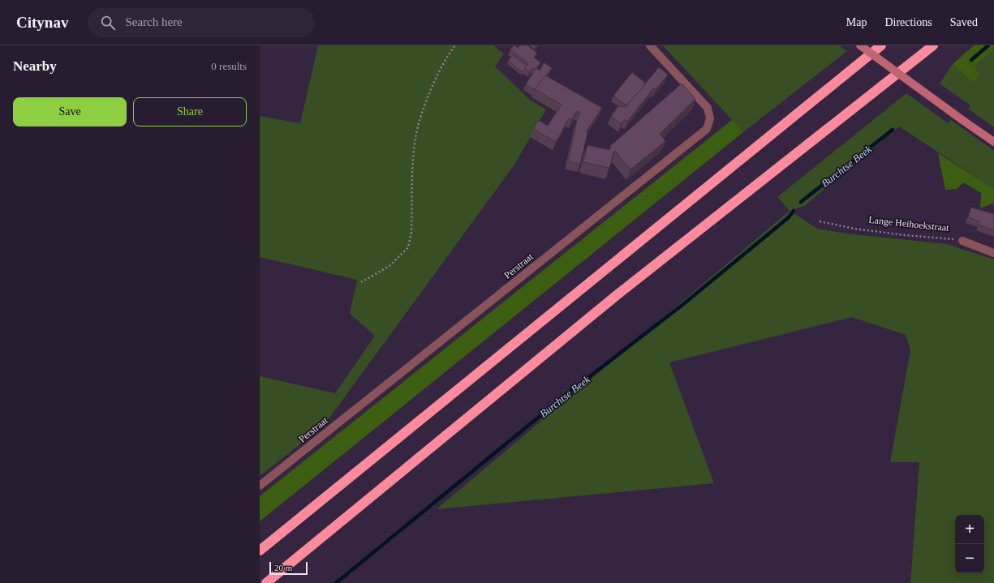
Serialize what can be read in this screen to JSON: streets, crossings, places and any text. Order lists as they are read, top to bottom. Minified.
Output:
{"streets":{"street":["Perstraat"],"path":["Lange Heihoekstraat"]},"water":["Burchtse Beek"],"scale_bar":"20 m","page":{"header":"Citynav","search":"Search here","nav":["Map","Directions","Saved"],"heading":["Nearby","0 results"],"buttons":["Save","Share"],"map_buttons":["+","−"],"scale":"20 m"}}
